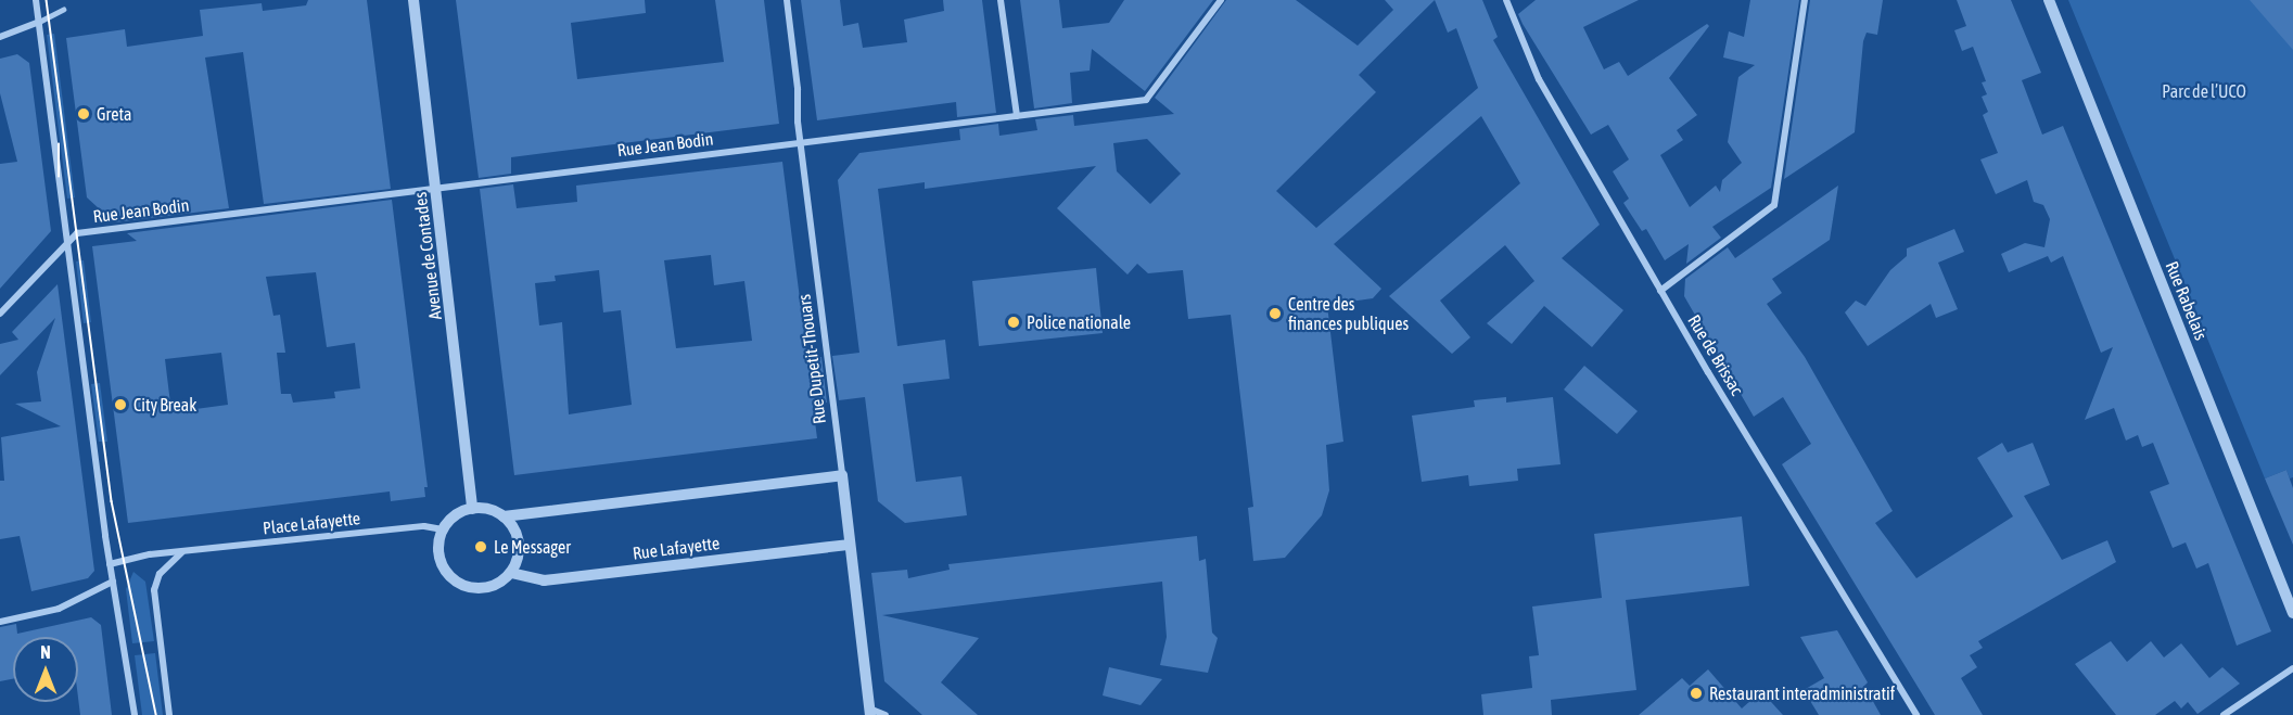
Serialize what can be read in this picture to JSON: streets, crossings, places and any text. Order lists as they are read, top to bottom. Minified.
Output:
{"streets":{"street":["Rue Jean Bodin","Avenue de Contades","Rue Rabelais","Rue de Brissac","Rue Dupetit-Thouars","Place Lafayette","Rue Lafayette"]},"crossings":[["Rue Jean Bodin","Avenue de Contades"],["Rue Jean Bodin","Rue Dupetit-Thouars"],["Avenue de Contades","Place Lafayette"],["Avenue de Contades","Rue Lafayette"],["Rue Dupetit-Thouars","Rue Lafayette"],["Place Lafayette","Rue Lafayette"]],"parks":["Parc de l’UCO"],"places":["Greta","Centre des finances publiques","Police nationale","City Break","Le Messager","Restaurant interadministratif"],"north":"top"}
